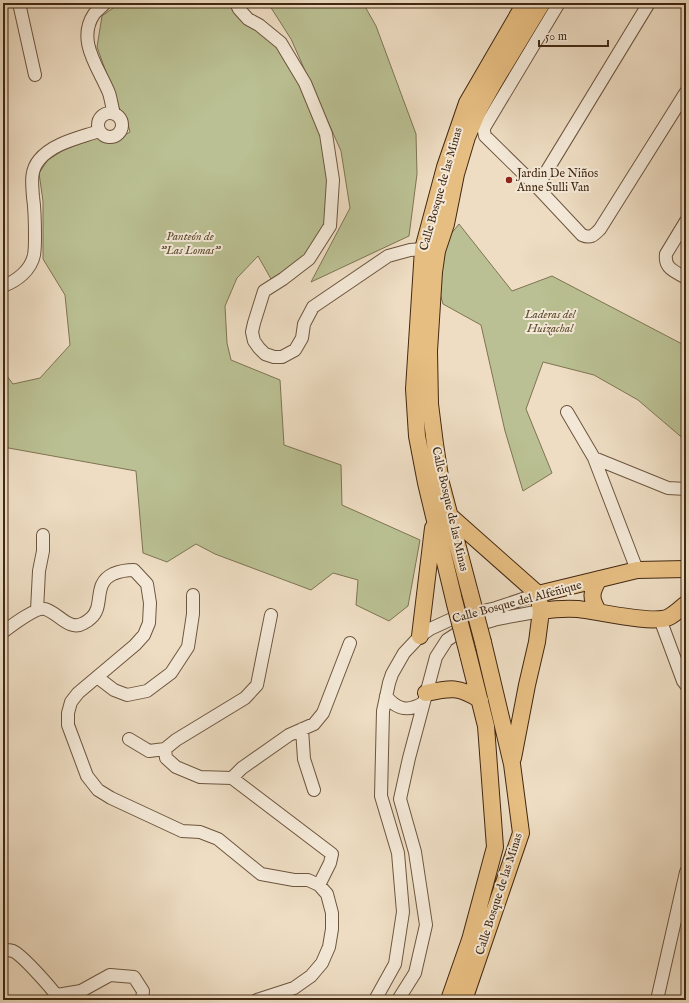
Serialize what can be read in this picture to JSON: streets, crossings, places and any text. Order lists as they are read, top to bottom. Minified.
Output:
{"streets":{"main road":["Calle Bosque de las Minas","Calle Bosque del Alfeñique"]},"parks":["Panteón de \"Las Lomas\"","Laderas del Huizachal"],"places":["Jardin De Niños Anne Sulli Van"],"scale_bar":"50 m"}
